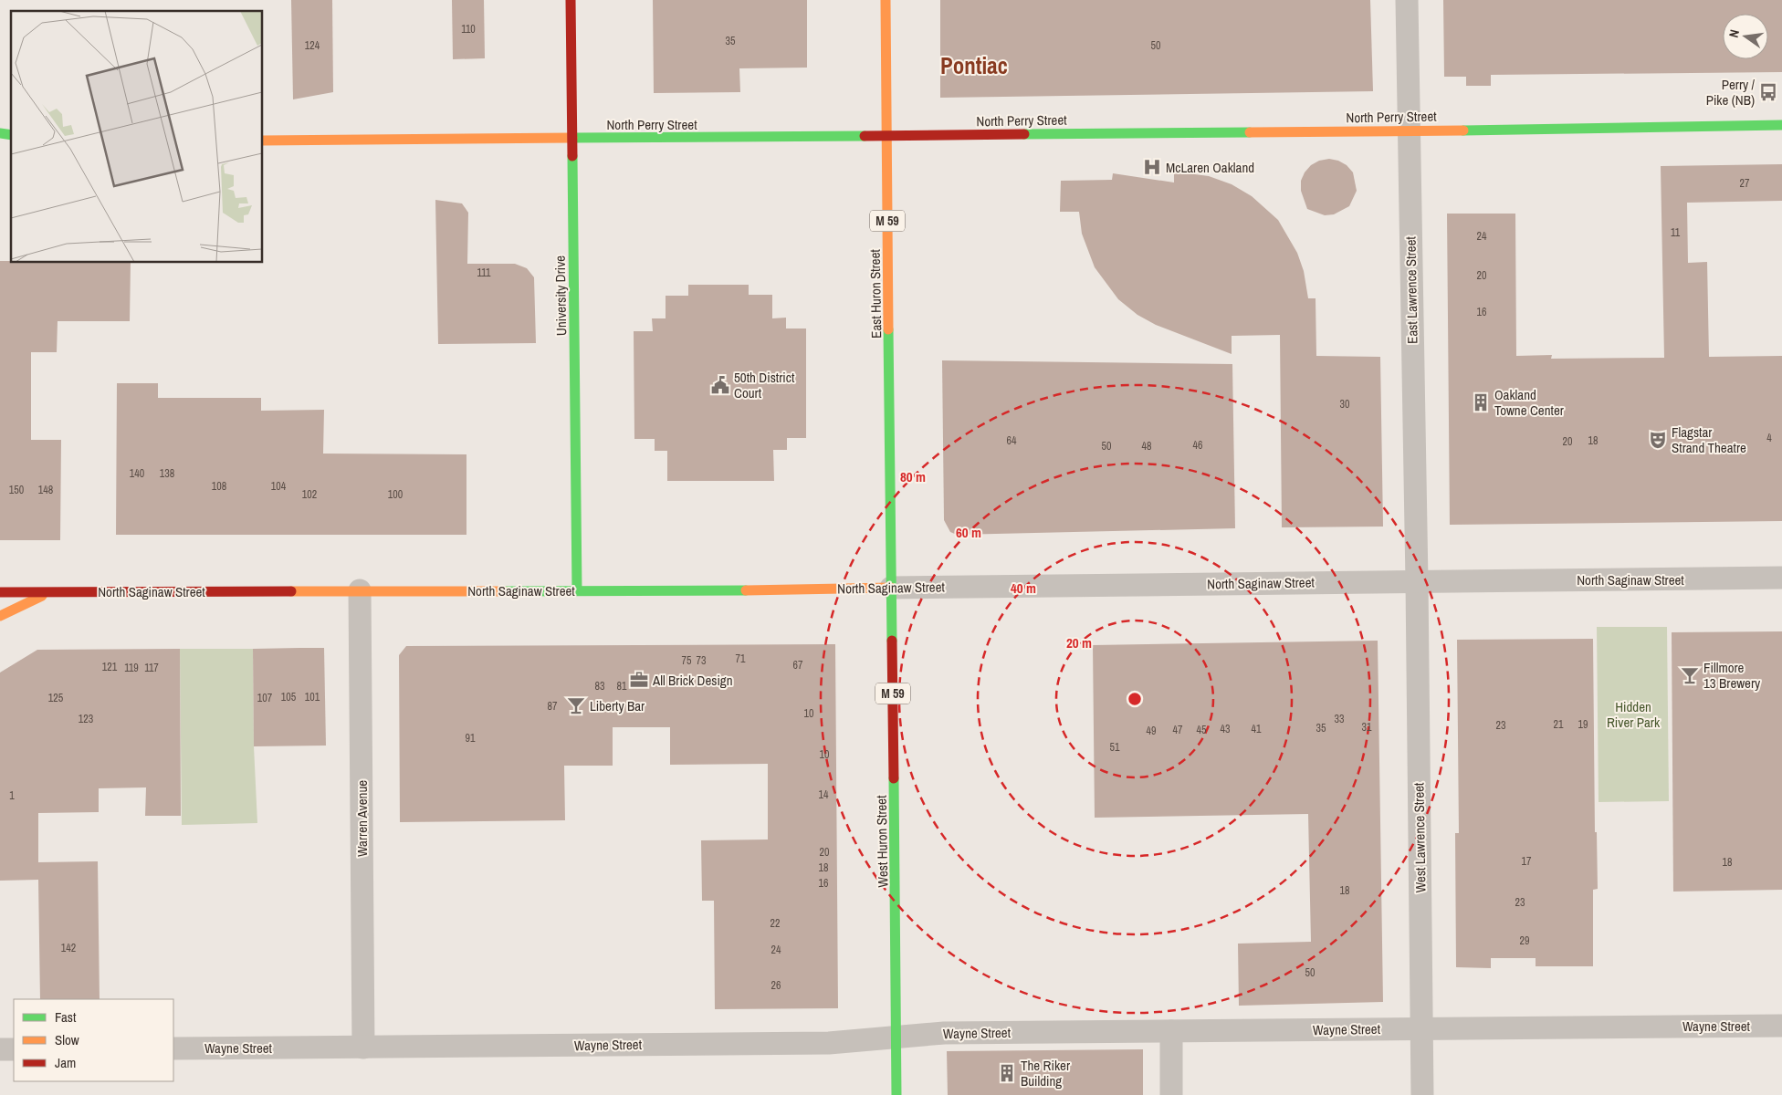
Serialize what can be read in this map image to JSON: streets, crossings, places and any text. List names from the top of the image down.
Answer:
{
  "streets": {
    "main road": [
      "North Perry Street",
      "M 59",
      "East Huron Street",
      "University Drive",
      "North Saginaw Street",
      "West Huron Street"
    ],
    "street": [
      "East Lawrence Street",
      "Warren Avenue",
      "West Lawrence Street",
      "Wayne Street"
    ]
  },
  "crossings": [
    ["North Perry Street", "East Lawrence Street"],
    ["North Perry Street", "East Huron Street"],
    ["North Perry Street", "University Drive"],
    ["East Lawrence Street", "North Saginaw Street"],
    ["East Lawrence Street", "West Lawrence Street"],
    ["East Huron Street", "North Saginaw Street"],
    ["East Huron Street", "West Huron Street"],
    ["University Drive", "North Saginaw Street"],
    ["North Saginaw Street", "Warren Avenue"],
    ["North Saginaw Street", "West Lawrence Street"],
    ["North Saginaw Street", "West Huron Street"],
    ["Warren Avenue", "Wayne Street"],
    ["West Lawrence Street", "Wayne Street"],
    ["West Huron Street", "Wayne Street"]
  ],
  "districts": ["Pontiac"],
  "parks": ["Hidden River Park"],
  "places": {
    "bus stop": ["Perry / Pike (NB)"],
    "hospital": ["McLaren Oakland"],
    "public building": ["50th District Court"],
    "building": ["Oakland Towne Center", "The Riker Building"],
    "theatre": ["Flagstar Strand Theatre"],
    "bar": ["Fillmore 13 Brewery", "Liberty Bar"],
    "office": ["All Brick Design"]
  },
  "house_numbers": [
    "110",
    "35",
    "124",
    "50",
    "27",
    "11",
    "24",
    "111",
    "20",
    "16",
    "30",
    "4",
    "64",
    "18",
    "20",
    "46",
    "50",
    "48",
    "140",
    "138",
    "108",
    "104",
    "150",
    "148",
    "102",
    "100",
    "71",
    "75",
    "73",
    "67",
    "121",
    "119",
    "117",
    "83",
    "81",
    "105",
    "101",
    "125",
    "107",
    "87",
    "10",
    "123",
    "33",
    "21",
    "19",
    "23",
    "31",
    "35",
    "43",
    "41",
    "47",
    "45",
    "49",
    "91",
    "51",
    "10",
    "14",
    "1",
    "20",
    "17",
    "18",
    "18",
    "16",
    "18",
    "23",
    "22",
    "29",
    "142",
    "24",
    "50",
    "26"
  ],
  "legend": ["Fast", "Slow", "Jam"],
  "north": "left",
  "rings": [
    "80 m",
    "60 m",
    "40 m",
    "20 m"
  ]
}
